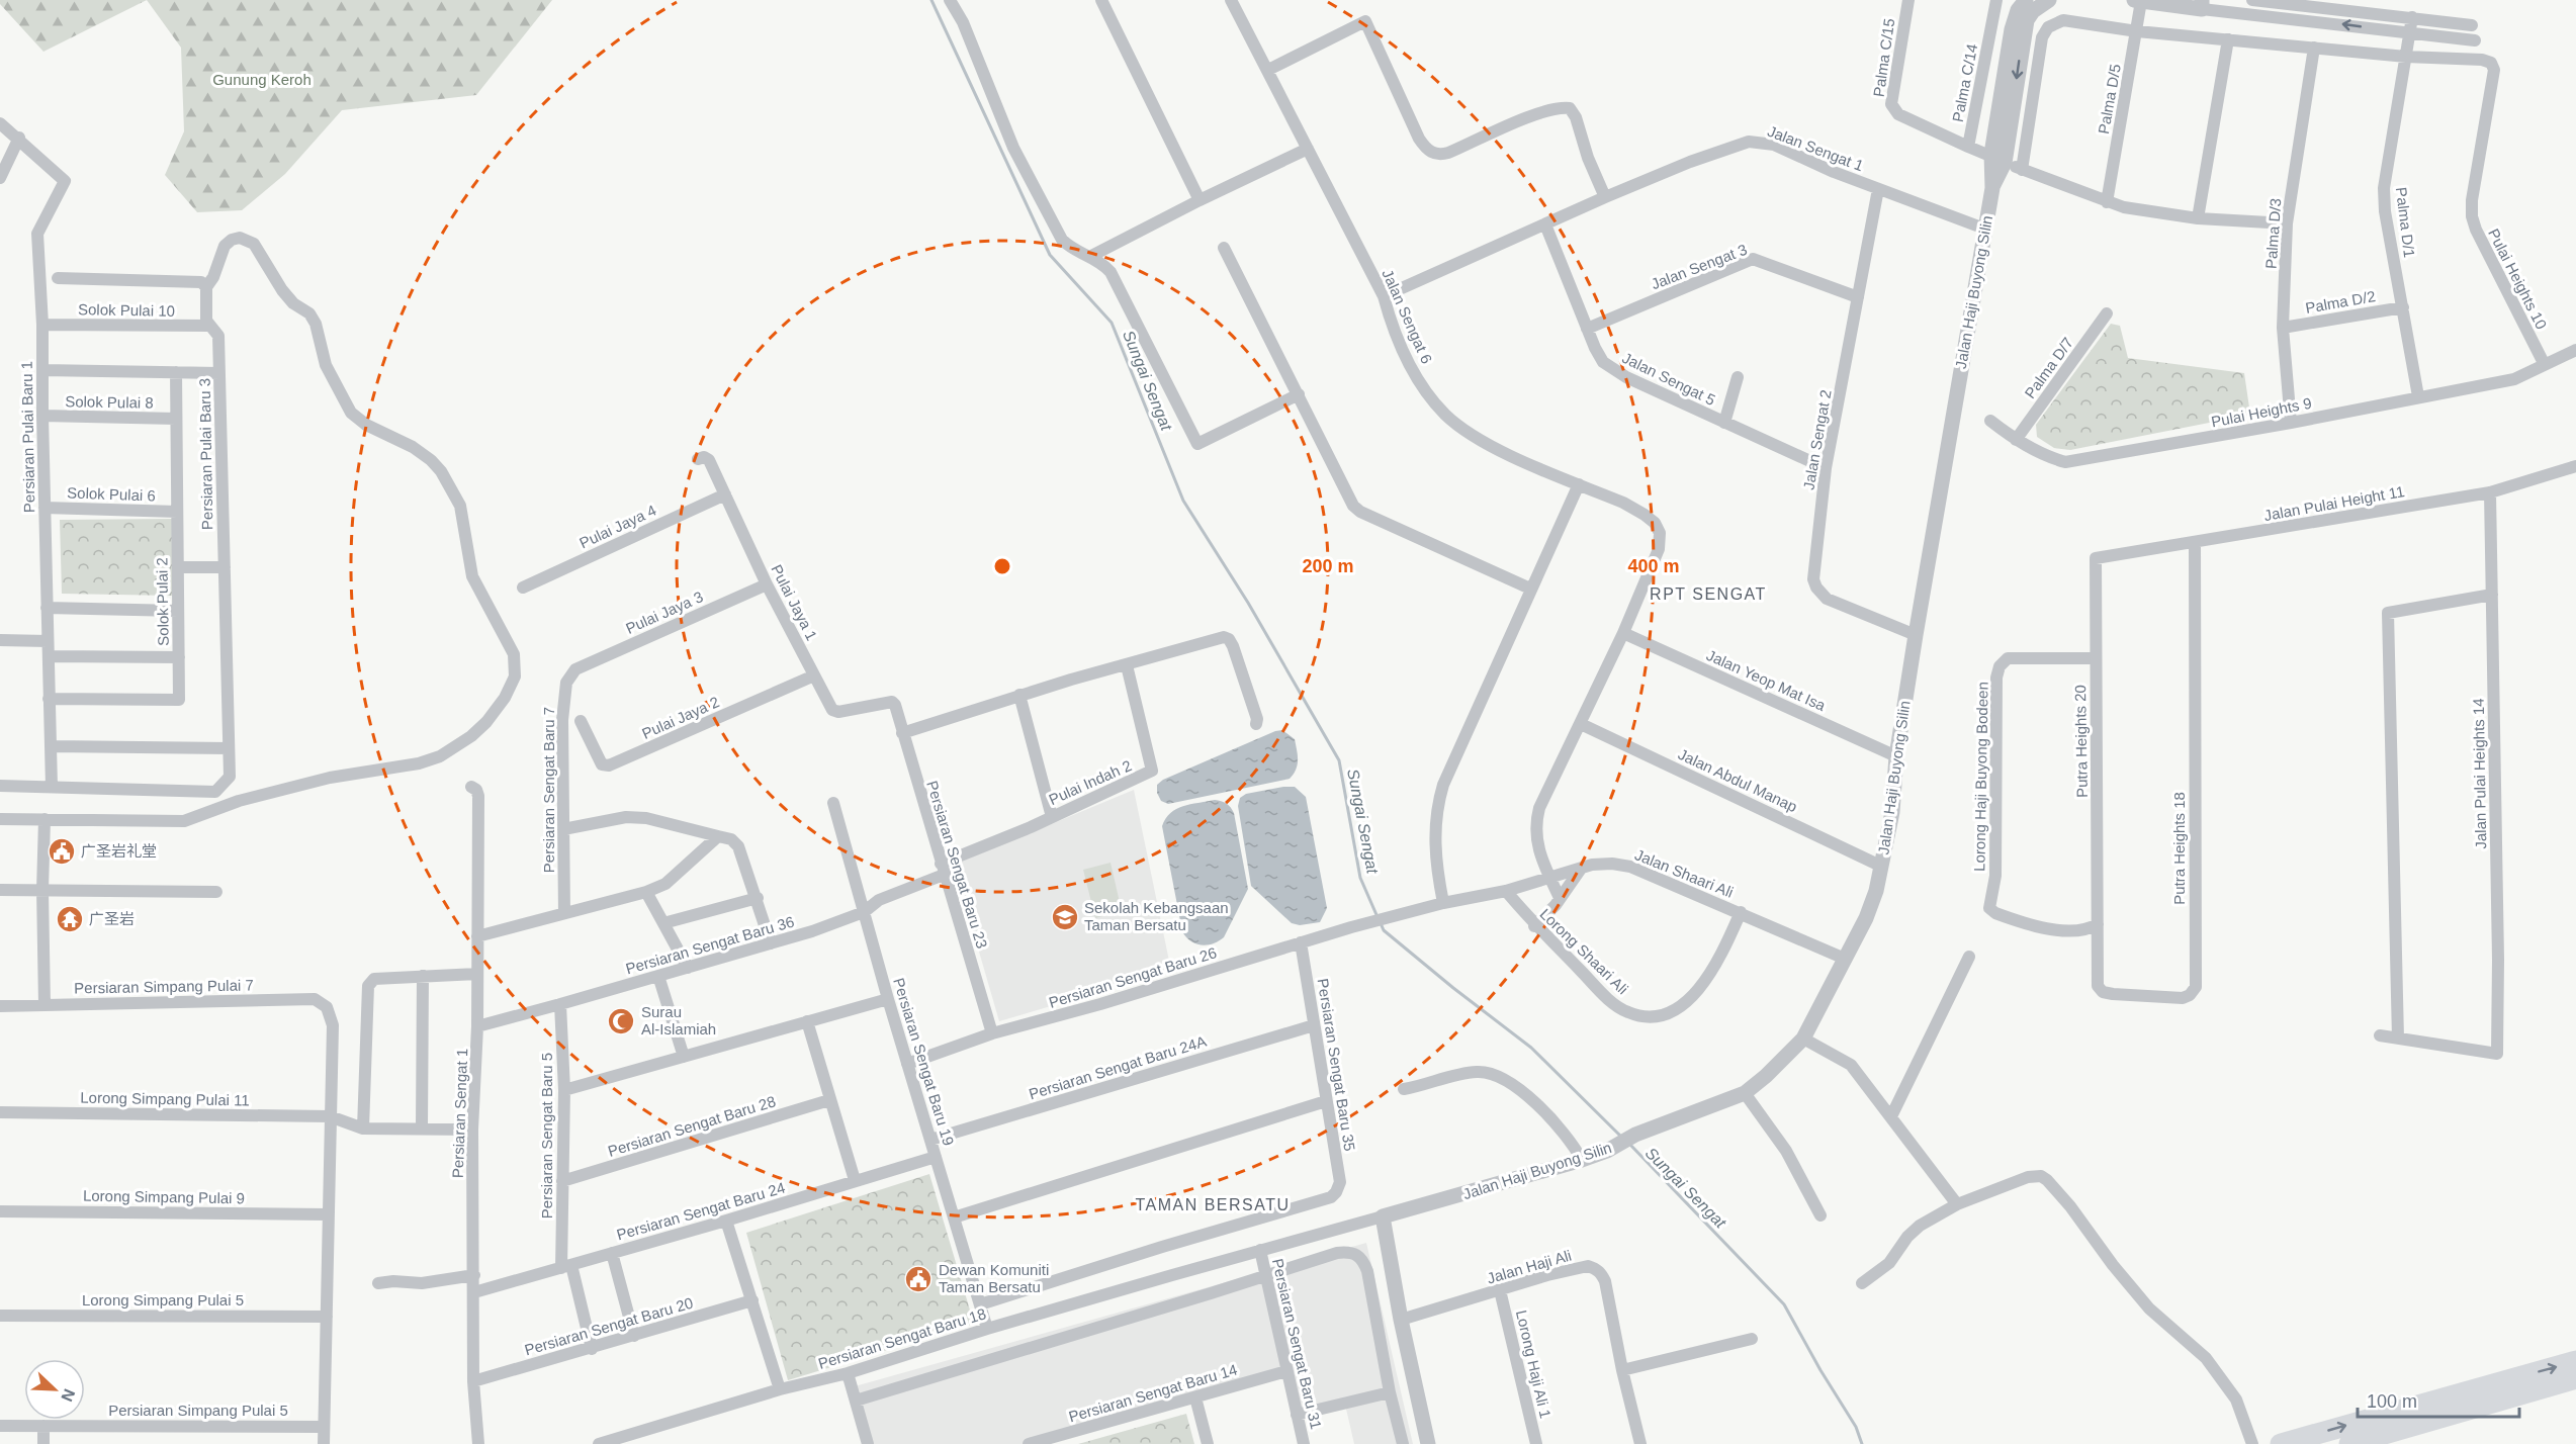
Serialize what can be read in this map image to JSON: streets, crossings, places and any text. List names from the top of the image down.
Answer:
{
  "streets": {
    "street": [
      "Palma C/15",
      "Palma C/14",
      "Palma D/5",
      "Jalan Sengat 1",
      "Palma D/1",
      "Palma D/3",
      "Jalan Sengat 3",
      "Pulai Heights 10",
      "Jalan Haji Buyong Silin",
      "Palma D/2",
      "Solok Pulai 10",
      "Jalan Sengat 6",
      "Palma D/7",
      "Jalan Sengat 5",
      "Solok Pulai 8",
      "Pulai Heights 9",
      "Persiaran Pulai Baru 1",
      "Jalan Sengat 2",
      "Persiaran Pulai Baru 3",
      "Solok Pulai 6",
      "Jalan Pulai Height 11",
      "Pulai Jaya 4",
      "Solok Pulai 2",
      "Pulai Jaya 1",
      "Pulai Jaya 3",
      "Jalan Yeop Mat Isa",
      "Pulai Jaya 2",
      "Putra Heights 20",
      "Jalan Pulai Heights 14",
      "Lorong Haji Buyong Bodeen",
      "Jalan Abdul Manap",
      "Pulai Indah 2",
      "Persiaran Sengat Baru 7",
      "Putra Heights 18",
      "Persiaran Sengat Baru 23",
      "Jalan Shaari Ali",
      "Persiaran Sengat Baru 36",
      "Lorong Shaari Ali",
      "Persiaran Sengat Baru 26",
      "Persiaran Simpang Pulai 7",
      "Persiaran Sengat Baru 19",
      "Persiaran Sengat Baru 35",
      "Persiaran Sengat Baru 24A",
      "Lorong Simpang Pulai 11",
      "Persiaran Sengat 1",
      "Persiaran Sengat Baru 28",
      "Persiaran Sengat Baru 5",
      "Lorong Simpang Pulai 9",
      "Persiaran Sengat Baru 24",
      "Jalan Haji Ali",
      "Lorong Simpang Pulai 5",
      "Persiaran Sengat Baru 20",
      "Persiaran Sengat Baru 18",
      "Persiaran Sengat Baru 31",
      "Lorong Haji Ali 1",
      "Persiaran Sengat Baru 14",
      "Persiaran Simpang Pulai 5"
    ]
  },
  "crossings": [
    ["Palma C/15", "Palma C/14"],
    ["Jalan Sengat 1", "Jalan Haji Buyong Silin"],
    ["Jalan Sengat 1", "Jalan Sengat 6"],
    ["Jalan Sengat 1", "Jalan Sengat 5"],
    ["Jalan Sengat 1", "Jalan Sengat 2"],
    ["Palma D/1", "Pulai Heights 10"],
    ["Palma D/1", "Palma D/2"],
    ["Palma D/1", "Pulai Heights 9"],
    ["Palma D/3", "Palma D/2"],
    ["Palma D/3", "Pulai Heights 9"],
    ["Jalan Sengat 3", "Jalan Sengat 5"],
    ["Jalan Sengat 3", "Jalan Sengat 2"],
    ["Pulai Heights 10", "Pulai Heights 9"],
    ["Jalan Haji Buyong Silin", "Jalan Sengat 2"],
    ["Jalan Haji Buyong Silin", "Jalan Yeop Mat Isa"],
    ["Jalan Haji Buyong Silin", "Jalan Abdul Manap"],
    ["Jalan Haji Buyong Silin", "Jalan Shaari Ali"],
    ["Jalan Haji Buyong Silin", "Persiaran Sengat Baru 18"],
    ["Solok Pulai 10", "Persiaran Pulai Baru 1"],
    ["Solok Pulai 10", "Persiaran Pulai Baru 3"],
    ["Jalan Sengat 6", "Jalan Yeop Mat Isa"],
    ["Palma D/7", "Pulai Heights 9"],
    ["Jalan Sengat 5", "Jalan Sengat 2"],
    ["Solok Pulai 8", "Persiaran Pulai Baru 1"],
    ["Solok Pulai 8", "Solok Pulai 2"],
    ["Persiaran Pulai Baru 1", "Persiaran Pulai Baru 3"],
    ["Persiaran Pulai Baru 1", "Solok Pulai 6"],
    ["Persiaran Pulai Baru 1", "Solok Pulai 2"],
    ["Solok Pulai 6", "Solok Pulai 2"],
    ["Jalan Pulai Height 11", "Putra Heights 20"],
    ["Jalan Pulai Height 11", "Jalan Pulai Heights 14"],
    ["Jalan Pulai Height 11", "Putra Heights 18"],
    ["Pulai Jaya 4", "Pulai Jaya 1"],
    ["Pulai Jaya 1", "Pulai Jaya 3"],
    ["Pulai Jaya 1", "Pulai Jaya 2"],
    ["Pulai Jaya 1", "Persiaran Sengat Baru 23"],
    ["Pulai Jaya 3", "Persiaran Sengat Baru 7"],
    ["Putra Heights 20", "Lorong Haji Buyong Bodeen"],
    ["Putra Heights 20", "Putra Heights 18"],
    ["Lorong Haji Buyong Bodeen", "Putra Heights 18"],
    ["Pulai Indah 2", "Persiaran Sengat Baru 23"],
    ["Pulai Indah 2", "Persiaran Sengat Baru 36"],
    ["Persiaran Sengat Baru 23", "Persiaran Sengat Baru 36"],
    ["Persiaran Sengat Baru 23", "Persiaran Sengat Baru 26"],
    ["Jalan Shaari Ali", "Lorong Shaari Ali"],
    ["Jalan Shaari Ali", "Persiaran Sengat Baru 26"],
    ["Persiaran Sengat Baru 36", "Persiaran Sengat Baru 19"],
    ["Persiaran Sengat Baru 36", "Persiaran Sengat 1"],
    ["Persiaran Sengat Baru 36", "Persiaran Sengat Baru 5"],
    ["Persiaran Sengat Baru 26", "Persiaran Sengat Baru 19"],
    ["Persiaran Sengat Baru 26", "Persiaran Sengat Baru 35"],
    ["Persiaran Simpang Pulai 7", "Lorong Simpang Pulai 11"],
    ["Persiaran Sengat Baru 19", "Persiaran Sengat Baru 35"],
    ["Persiaran Sengat Baru 19", "Persiaran Sengat Baru 24A"],
    ["Persiaran Sengat Baru 19", "Persiaran Sengat Baru 24"],
    ["Persiaran Sengat Baru 19", "Persiaran Sengat Baru 18"],
    ["Persiaran Sengat Baru 35", "Persiaran Sengat Baru 24A"],
    ["Lorong Simpang Pulai 11", "Persiaran Sengat 1"],
    ["Persiaran Sengat 1", "Persiaran Sengat Baru 24"],
    ["Persiaran Sengat 1", "Persiaran Sengat Baru 20"],
    ["Persiaran Sengat Baru 28", "Persiaran Sengat Baru 5"],
    ["Persiaran Sengat Baru 5", "Persiaran Sengat Baru 24"],
    ["Persiaran Sengat Baru 5", "Persiaran Sengat Baru 20"],
    ["Jalan Haji Ali", "Lorong Haji Ali 1"],
    ["Persiaran Sengat Baru 18", "Persiaran Sengat Baru 31"],
    ["Persiaran Sengat Baru 31", "Persiaran Sengat Baru 14"]
  ],
  "districts": ["RPT SENGAT", "TAMAN BERSATU"],
  "water": ["Sungai Sengat"],
  "parks": ["Gunung Keroh"],
  "places": {
    "public building": ["广圣岩礼堂", "Dewan Komuniti Taman Bersatu"],
    "school or university": ["Sekolah Kebangsaan Taman Bersatu"],
    "temple": ["广圣岩"],
    "mosque": ["Surau Al-Islamiah"]
  },
  "scale_bar": "100 m",
  "north": "bottom right",
  "rings": ["200 m", "400 m"]
}
